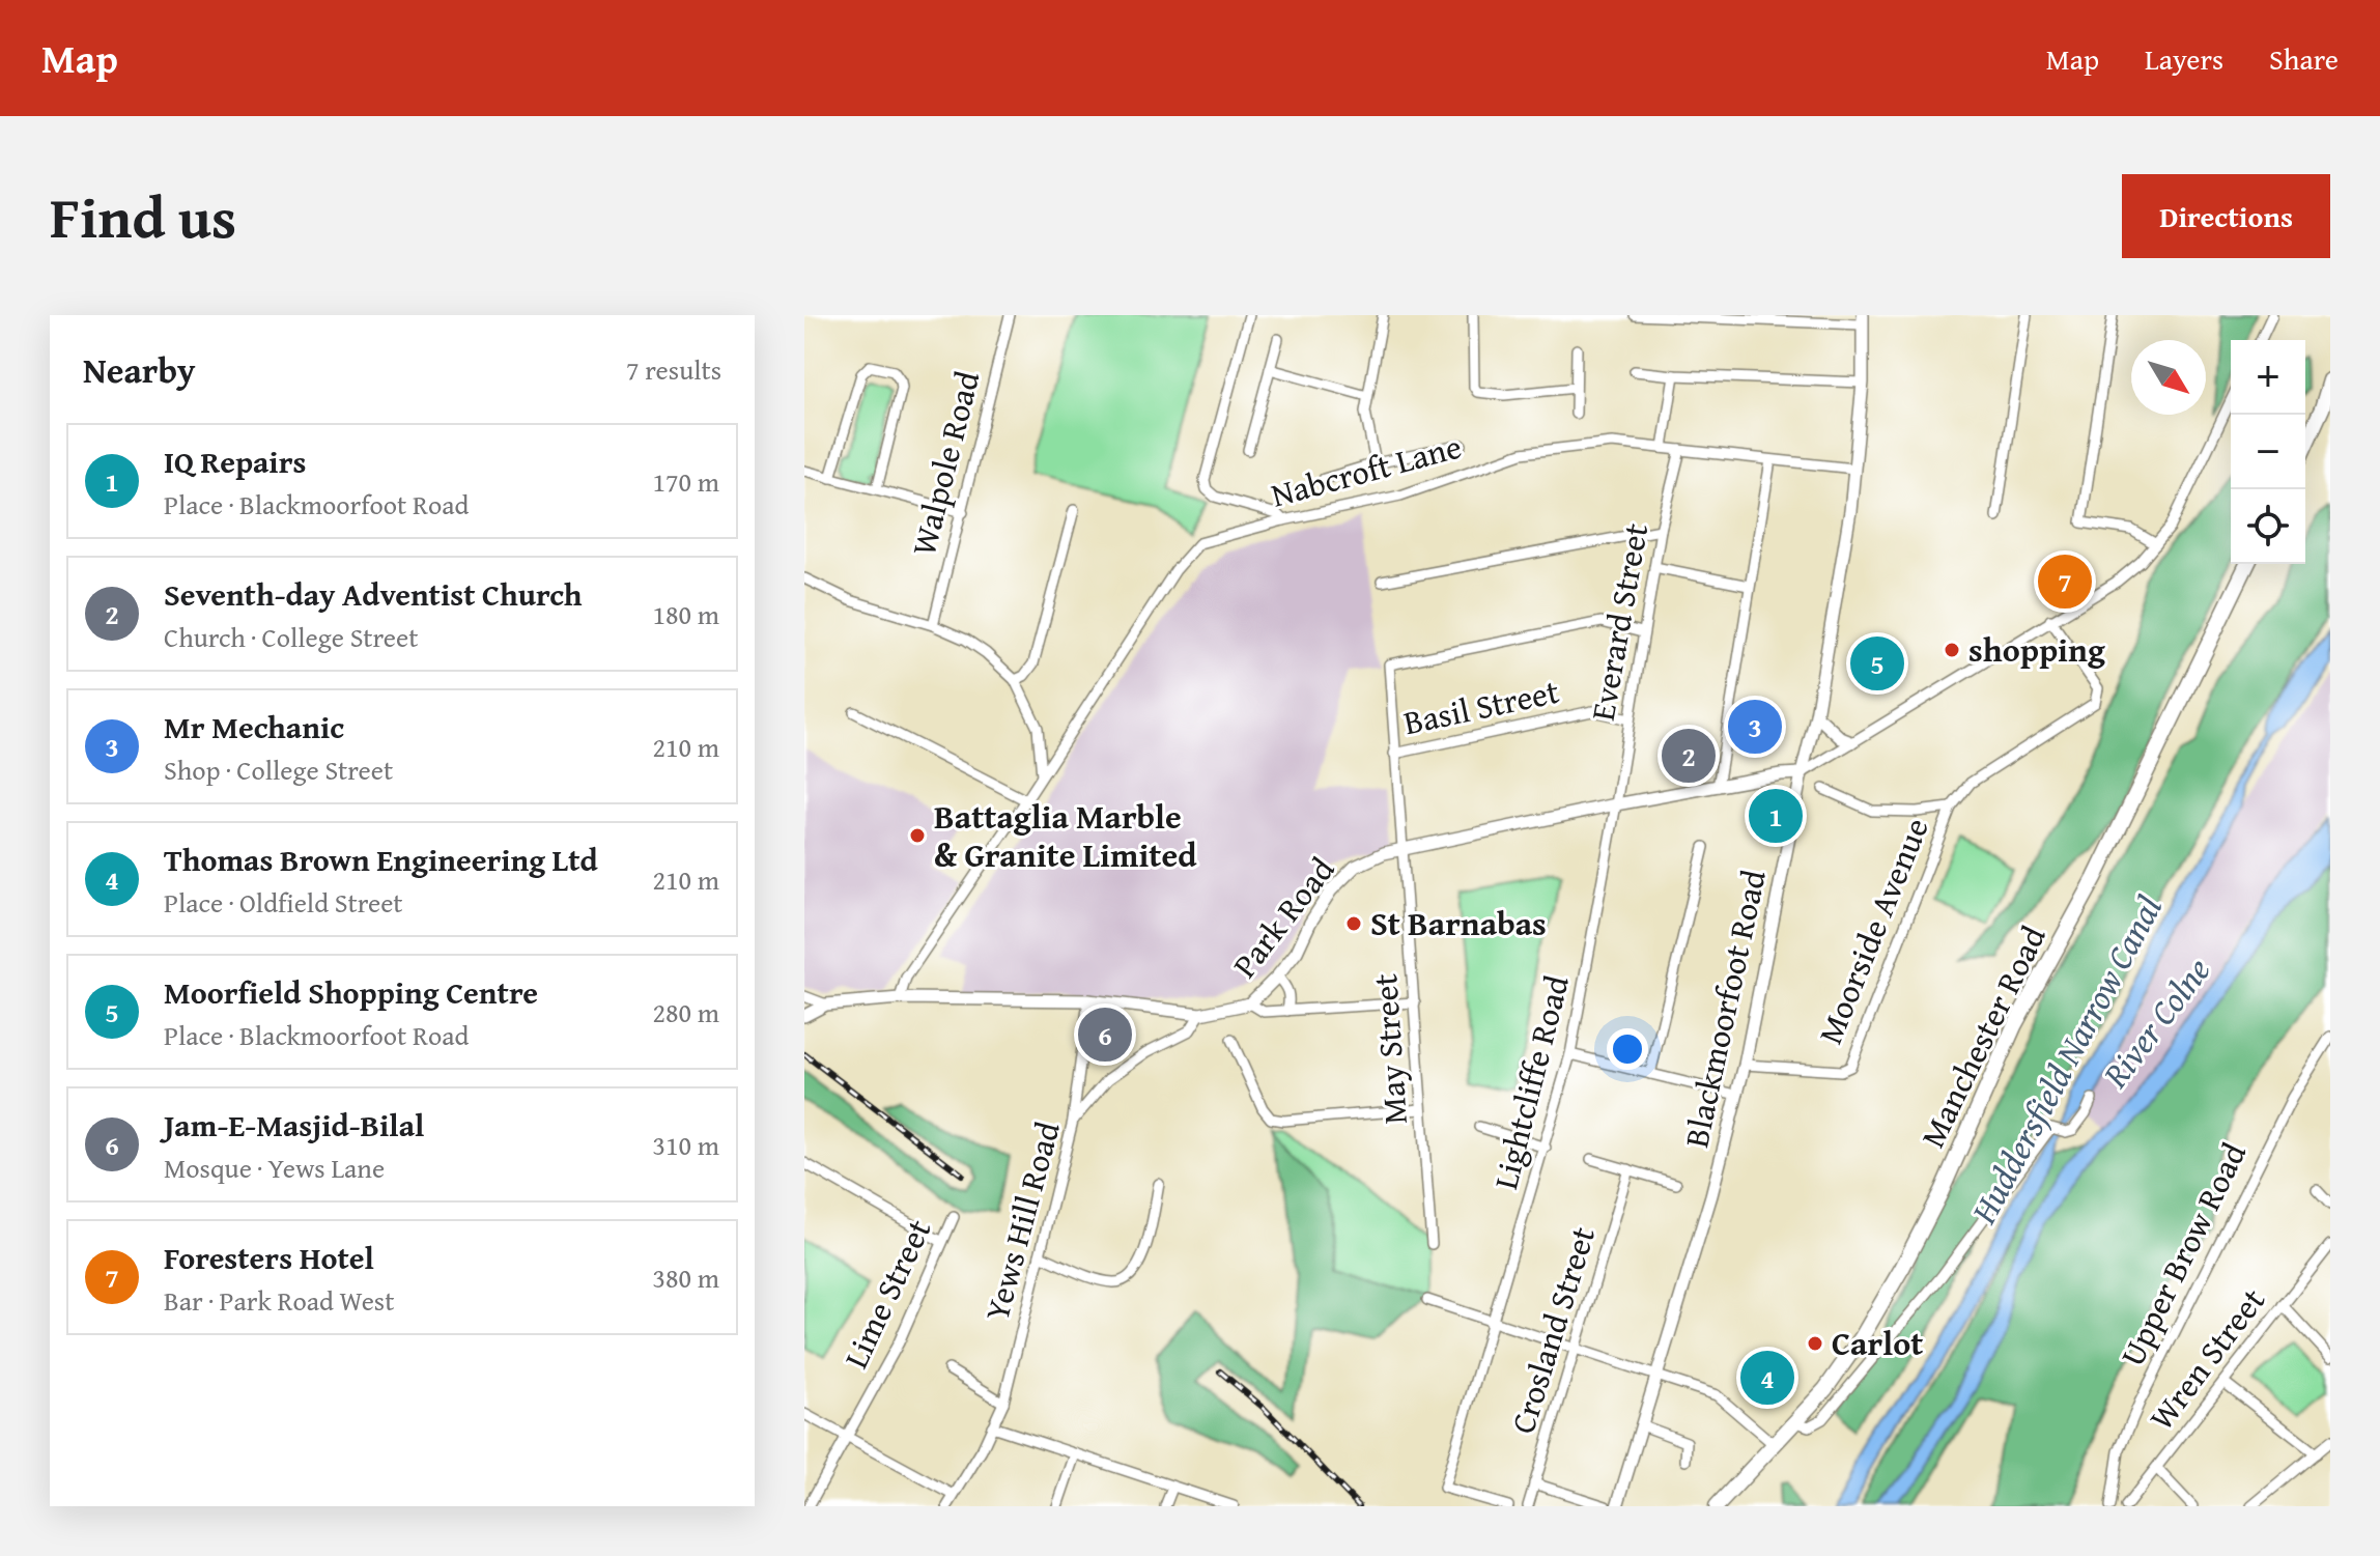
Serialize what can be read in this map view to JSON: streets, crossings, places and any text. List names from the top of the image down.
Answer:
{
  "streets": {
    "main road": ["Manchester Road"],
    "street": [
      "Walpole Road",
      "Nabcroft Lane",
      "Everard Street",
      "Basil Street",
      "Park Road",
      "Moorside Avenue",
      "Blackmoorfoot Road",
      "May Street",
      "Lightcliffe Road",
      "Yews Hill Road",
      "Upper Brow Road",
      "Lime Street",
      "Crosland Street",
      "Wren Street"
    ]
  },
  "crossings": [
    ["Nabcroft Lane", "Everard Street"],
    ["Nabcroft Lane", "Park Road"],
    ["Nabcroft Lane", "Blackmoorfoot Road"],
    ["Everard Street", "Basil Street"],
    ["Everard Street", "Park Road"],
    ["Everard Street", "May Street"],
    ["Everard Street", "Lightcliffe Road"],
    ["Basil Street", "May Street"],
    ["Park Road", "Blackmoorfoot Road"],
    ["Park Road", "May Street"],
    ["Park Road", "Lightcliffe Road"],
    ["Park Road", "Yews Hill Road"],
    ["Moorside Avenue", "Blackmoorfoot Road"]
  ],
  "water": ["River Colne", "Huddersfield Narrow Canal"],
  "places": [
    "shopping",
    "Battaglia Marble & Granite Limited",
    "St Barnabas",
    "Carlot"
  ],
  "north": "bottom right",
  "page": {
    "header": "Map",
    "nav": ["Map", "Layers", "Share"],
    "title": "Find us",
    "buttons": "Directions",
    "heading": ["Nearby", "7 results"],
    "map_buttons": ["+", "−"],
    "list": [
      {
        "mark": "1",
        "name": "IQ Repairs",
        "note": "Place · Blackmoorfoot Road",
        "value": "170 m"
      },
      {
        "mark": "2",
        "name": "Seventh-day Adventist Church",
        "note": "Church · College Street",
        "value": "180 m"
      },
      {
        "mark": "3",
        "name": "Mr Mechanic",
        "note": "Shop · College Street",
        "value": "210 m"
      },
      {
        "mark": "4",
        "name": "Thomas Brown Engineering Ltd",
        "note": "Place · Oldfield Street",
        "value": "210 m"
      },
      {
        "mark": "5",
        "name": "Moorfield Shopping Centre",
        "note": "Place · Blackmoorfoot Road",
        "value": "280 m"
      },
      {
        "mark": "6",
        "name": "Jam-E-Masjid-Bilal",
        "note": "Mosque · Yews Lane",
        "value": "310 m"
      },
      {
        "mark": "7",
        "name": "Foresters Hotel",
        "note": "Bar · Park Road West",
        "value": "380 m"
      }
    ],
    "pins": [
      "7",
      "5",
      "3",
      "2",
      "1",
      "6",
      "4"
    ]
  }
}
